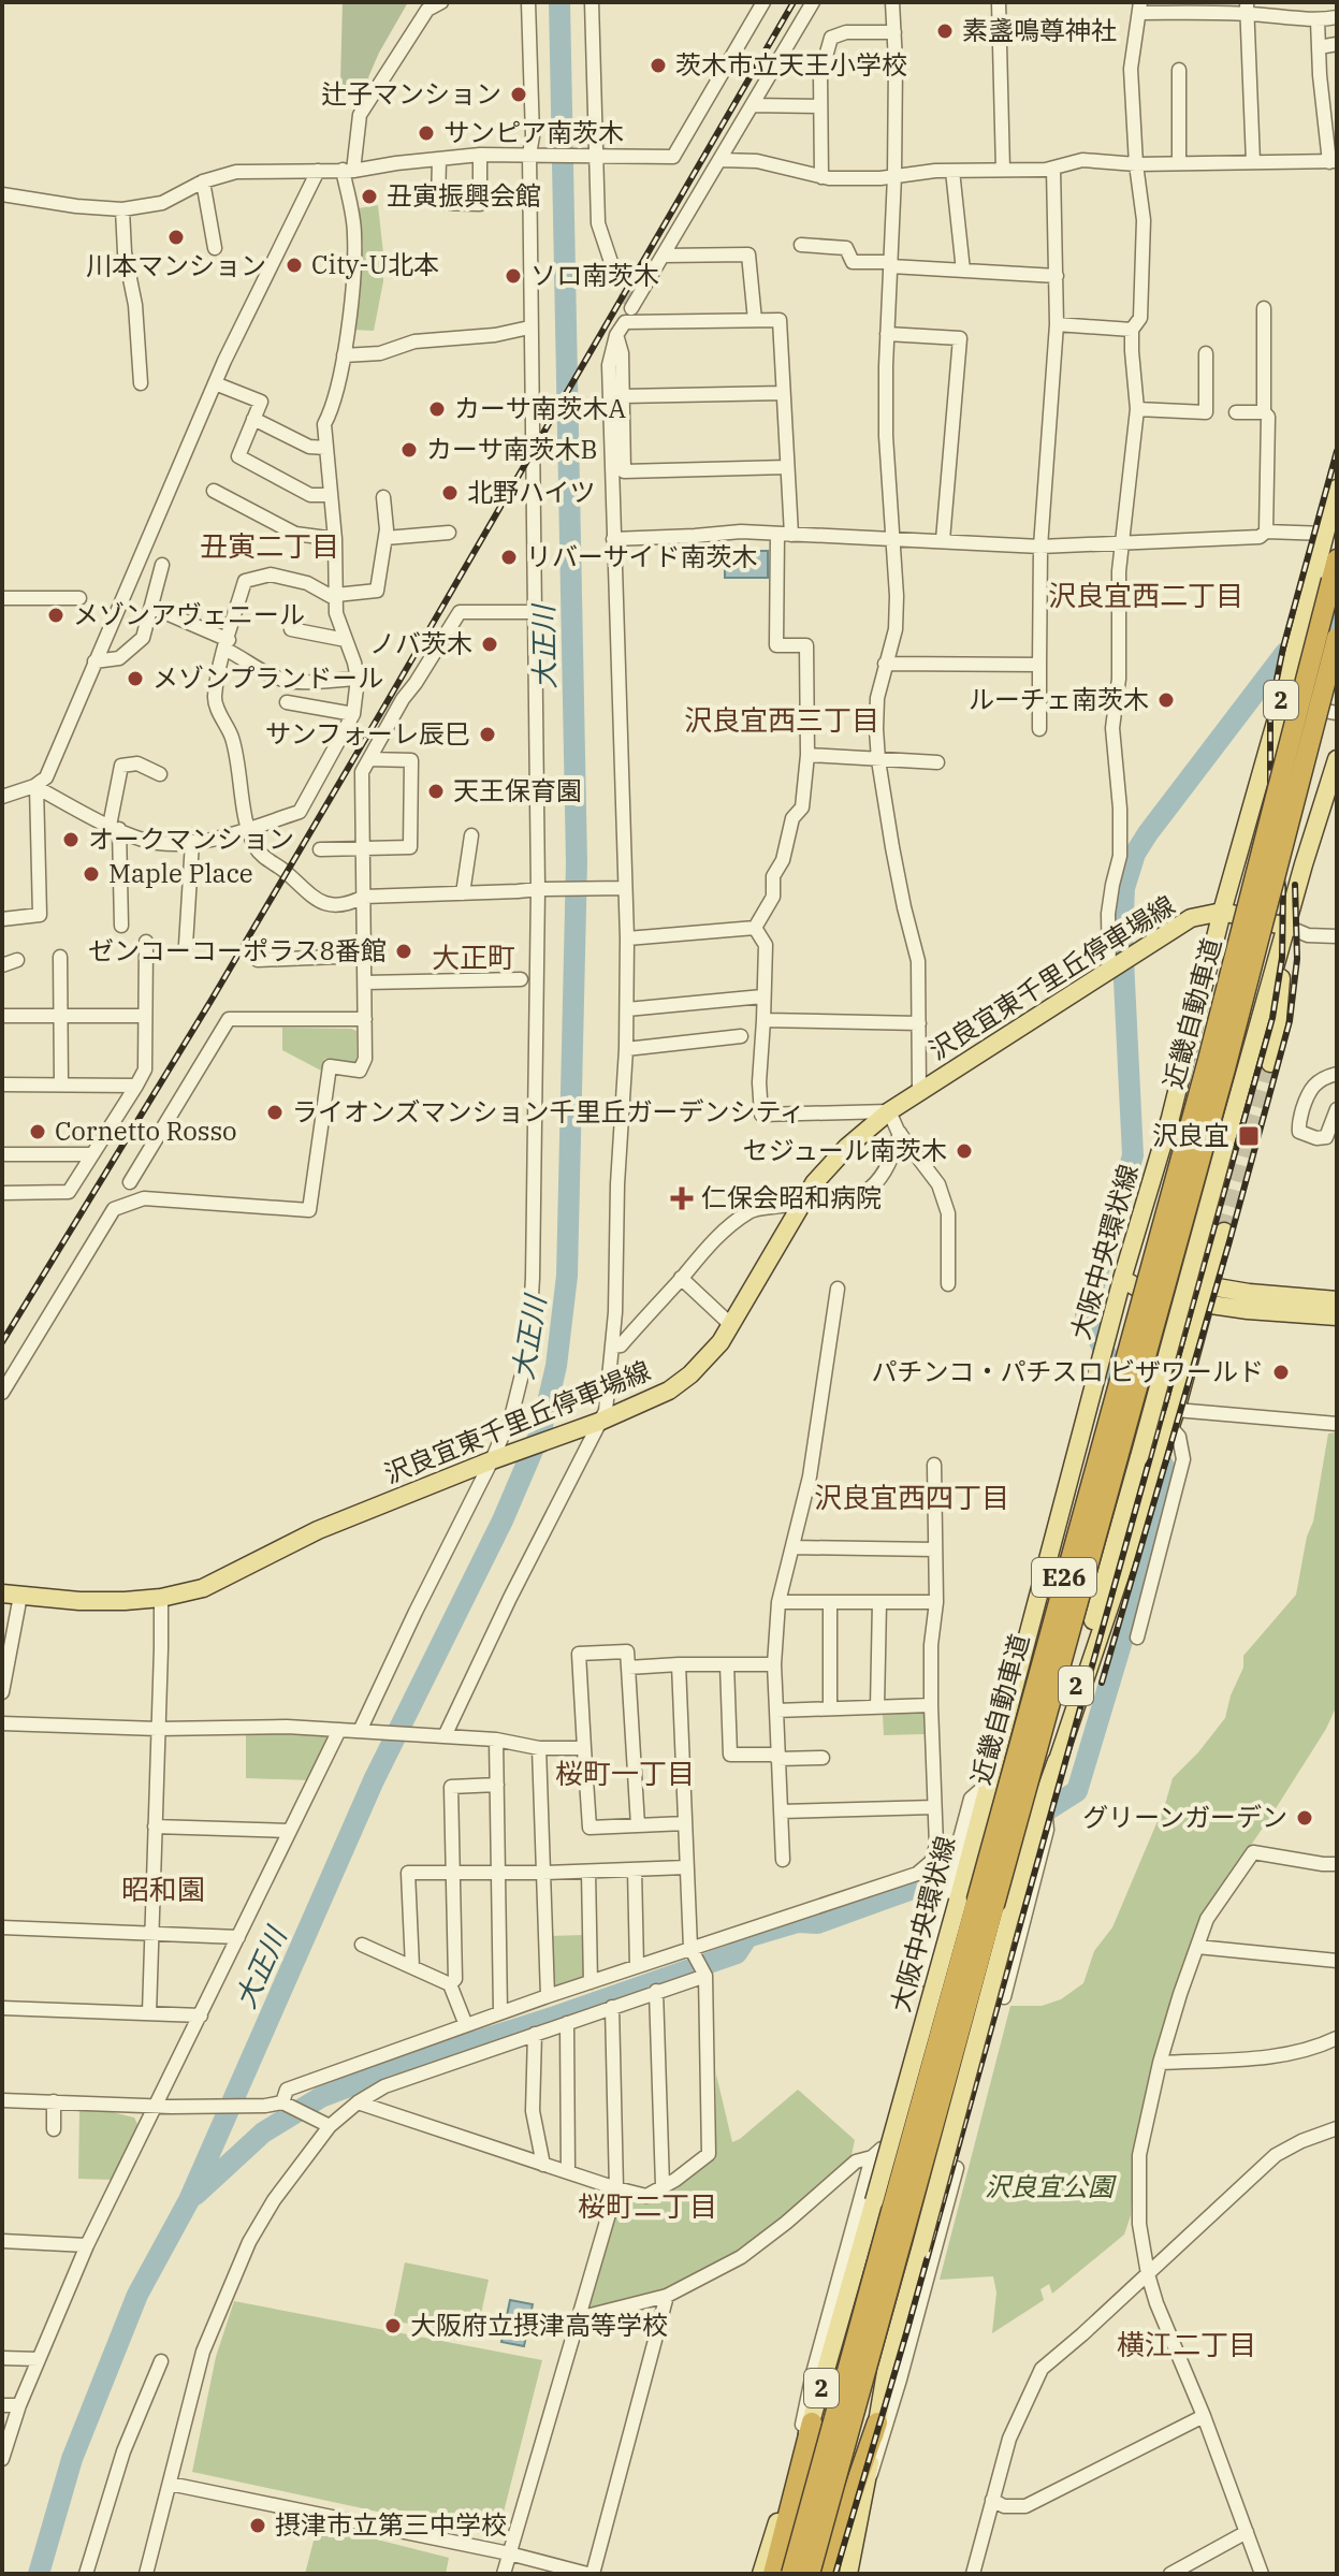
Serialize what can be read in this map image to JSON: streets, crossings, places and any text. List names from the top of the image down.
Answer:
{
  "streets": {
    "highway": ["近畿自動車道", "E26"],
    "main road": ["2", "沢良宜東千里丘停車場線", "大阪中央環状線"]
  },
  "crossings": [
    ["沢良宜東千里丘停車場線", "大阪中央環状線"]
  ],
  "districts": [
    "丑寅二丁目",
    "沢良宜西二丁目",
    "沢良宜西三丁目",
    "大正町",
    "沢良宜西四丁目",
    "桜町一丁目",
    "昭和園",
    "桜町二丁目",
    "横江二丁目"
  ],
  "water": ["大正川"],
  "parks": ["沢良宜公園"],
  "places": {
    "other": [
      "素盞鳴尊神社",
      "茨木市立天王小学校",
      "辻子マンション",
      "サンピア南茨木",
      "丑寅振興会館",
      "川本マンション",
      "City-U北本",
      "ソロ南茨木",
      "カーサ南茨木A",
      "カーサ南茨木B",
      "北野ハイツ",
      "リバーサイド南茨木",
      "メゾンアヴェニール",
      "ノバ茨木",
      "メゾンプランドール",
      "ルーチェ南茨木",
      "サンフォーレ辰巳",
      "天王保育園",
      "オークマンション",
      "Maple Place",
      "ゼンコーコーポラス8番館",
      "ライオンズマンション千里丘ガーデンシティ",
      "Cornetto Rosso",
      "セジュール南茨木",
      "パチンコ・パチスロ ビザワールド",
      "グリーンガーデン",
      "大阪府立摂津高等学校",
      "摂津市立第三中学校"
    ],
    "transit": ["沢良宜"],
    "health": ["仁保会昭和病院"]
  }
}
